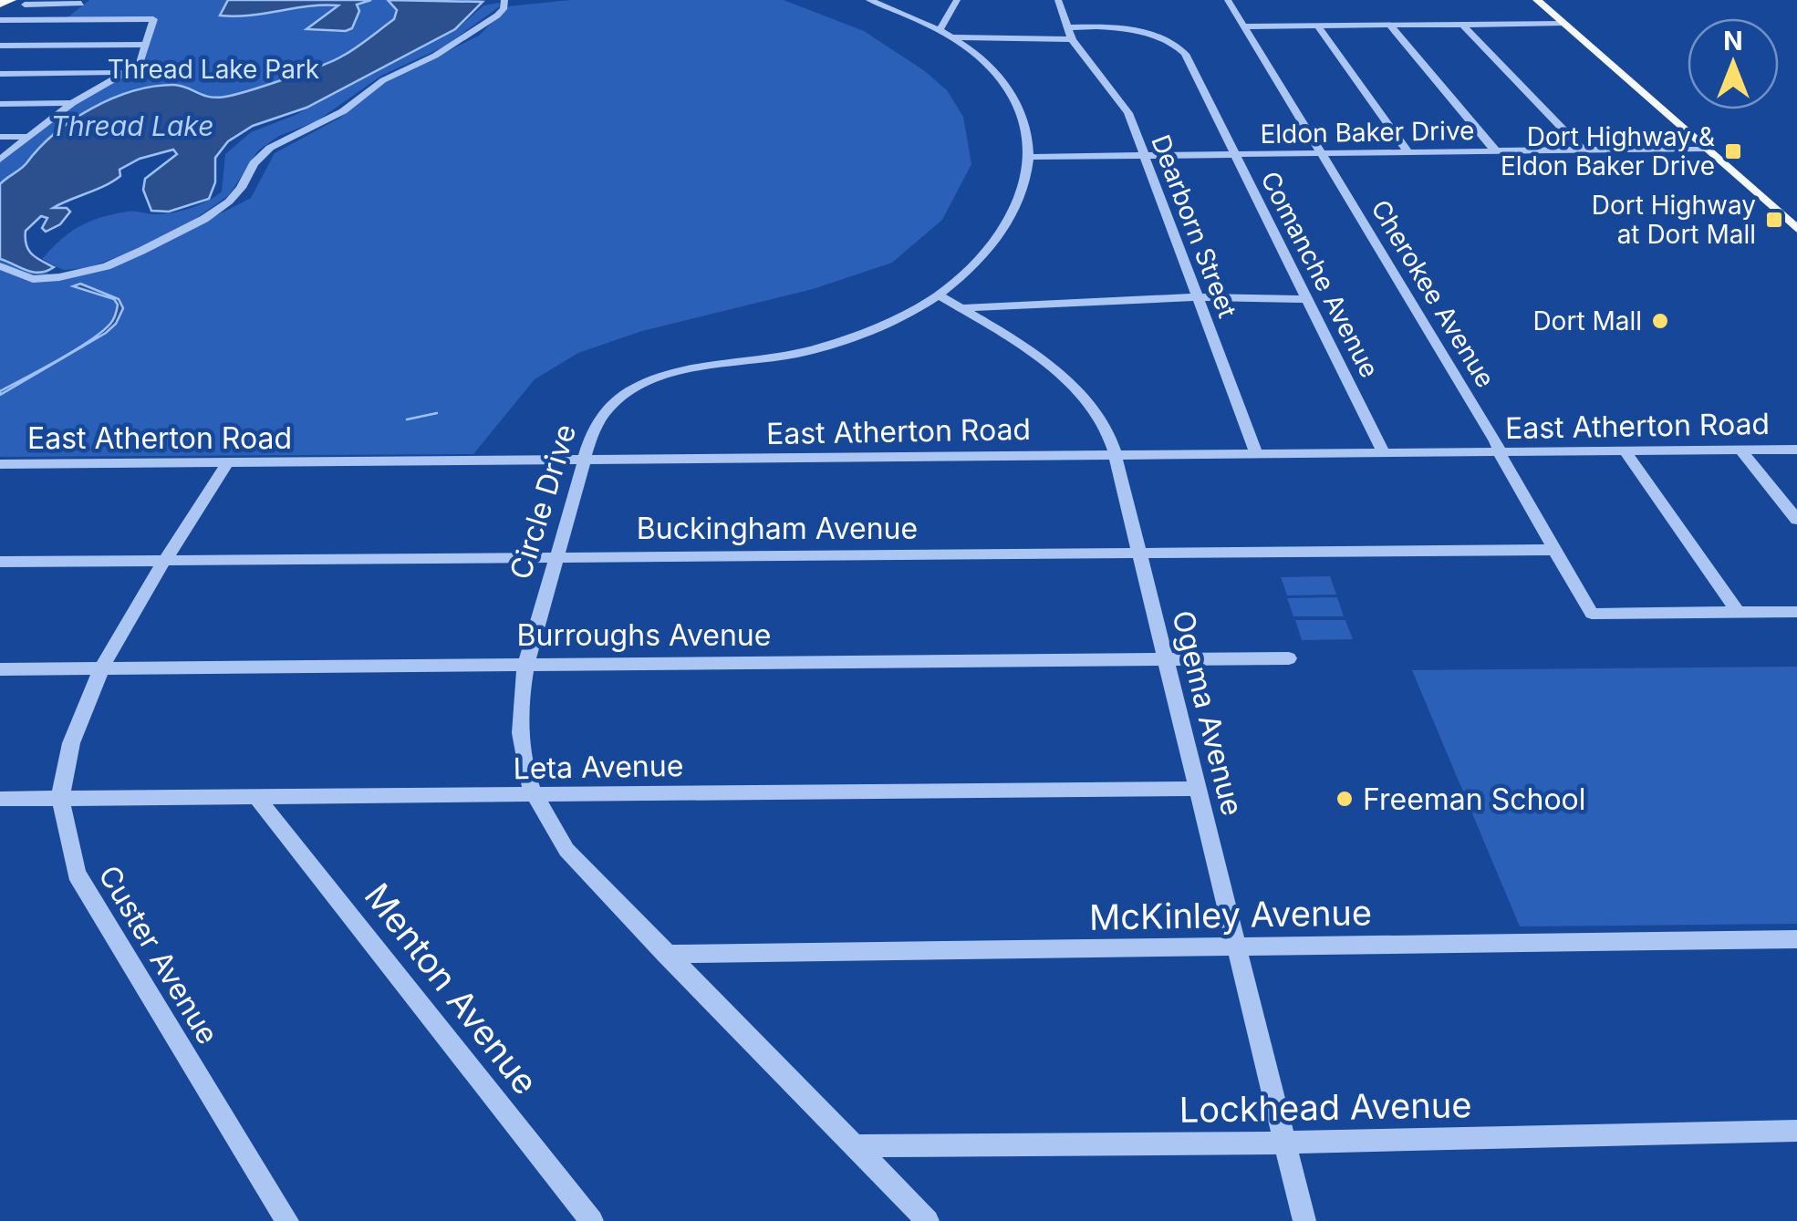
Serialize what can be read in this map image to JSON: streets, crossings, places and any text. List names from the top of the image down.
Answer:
{
  "streets": {
    "street": [
      "Eldon Baker Drive",
      "Dearborn Street",
      "Comanche Avenue",
      "Cherokee Avenue",
      "East Atherton Road",
      "Circle Drive",
      "Buckingham Avenue",
      "Burroughs Avenue",
      "Ogema Avenue",
      "Leta Avenue",
      "McKinley Avenue",
      "Custer Avenue",
      "Menton Avenue",
      "Lockhead Avenue"
    ]
  },
  "crossings": [
    ["Eldon Baker Drive", "Dearborn Street"],
    ["Eldon Baker Drive", "Comanche Avenue"],
    ["Eldon Baker Drive", "Cherokee Avenue"],
    ["Eldon Baker Drive", "Circle Drive"],
    ["Dearborn Street", "Comanche Avenue"],
    ["Dearborn Street", "East Atherton Road"],
    ["Comanche Avenue", "East Atherton Road"],
    ["Comanche Avenue", "Circle Drive"],
    ["Cherokee Avenue", "East Atherton Road"],
    ["Cherokee Avenue", "Buckingham Avenue"],
    ["East Atherton Road", "Circle Drive"],
    ["East Atherton Road", "Ogema Avenue"],
    ["East Atherton Road", "Custer Avenue"],
    ["Circle Drive", "Buckingham Avenue"],
    ["Circle Drive", "Burroughs Avenue"],
    ["Circle Drive", "Ogema Avenue"],
    ["Circle Drive", "Leta Avenue"],
    ["Circle Drive", "McKinley Avenue"],
    ["Circle Drive", "Lockhead Avenue"],
    ["Buckingham Avenue", "Ogema Avenue"],
    ["Buckingham Avenue", "Custer Avenue"],
    ["Burroughs Avenue", "Ogema Avenue"],
    ["Burroughs Avenue", "Custer Avenue"],
    ["Ogema Avenue", "Leta Avenue"],
    ["Ogema Avenue", "McKinley Avenue"],
    ["Ogema Avenue", "Lockhead Avenue"],
    ["Leta Avenue", "Custer Avenue"],
    ["Leta Avenue", "Menton Avenue"]
  ],
  "water": ["Thread Lake"],
  "parks": ["Thread Lake Park"],
  "places": {
    "transit": ["Dort Highway & Eldon Baker Drive", "Dort Highway at Dort Mall"],
    "other": ["Dort Mall", "Freeman School"]
  },
  "north": "top"
}
